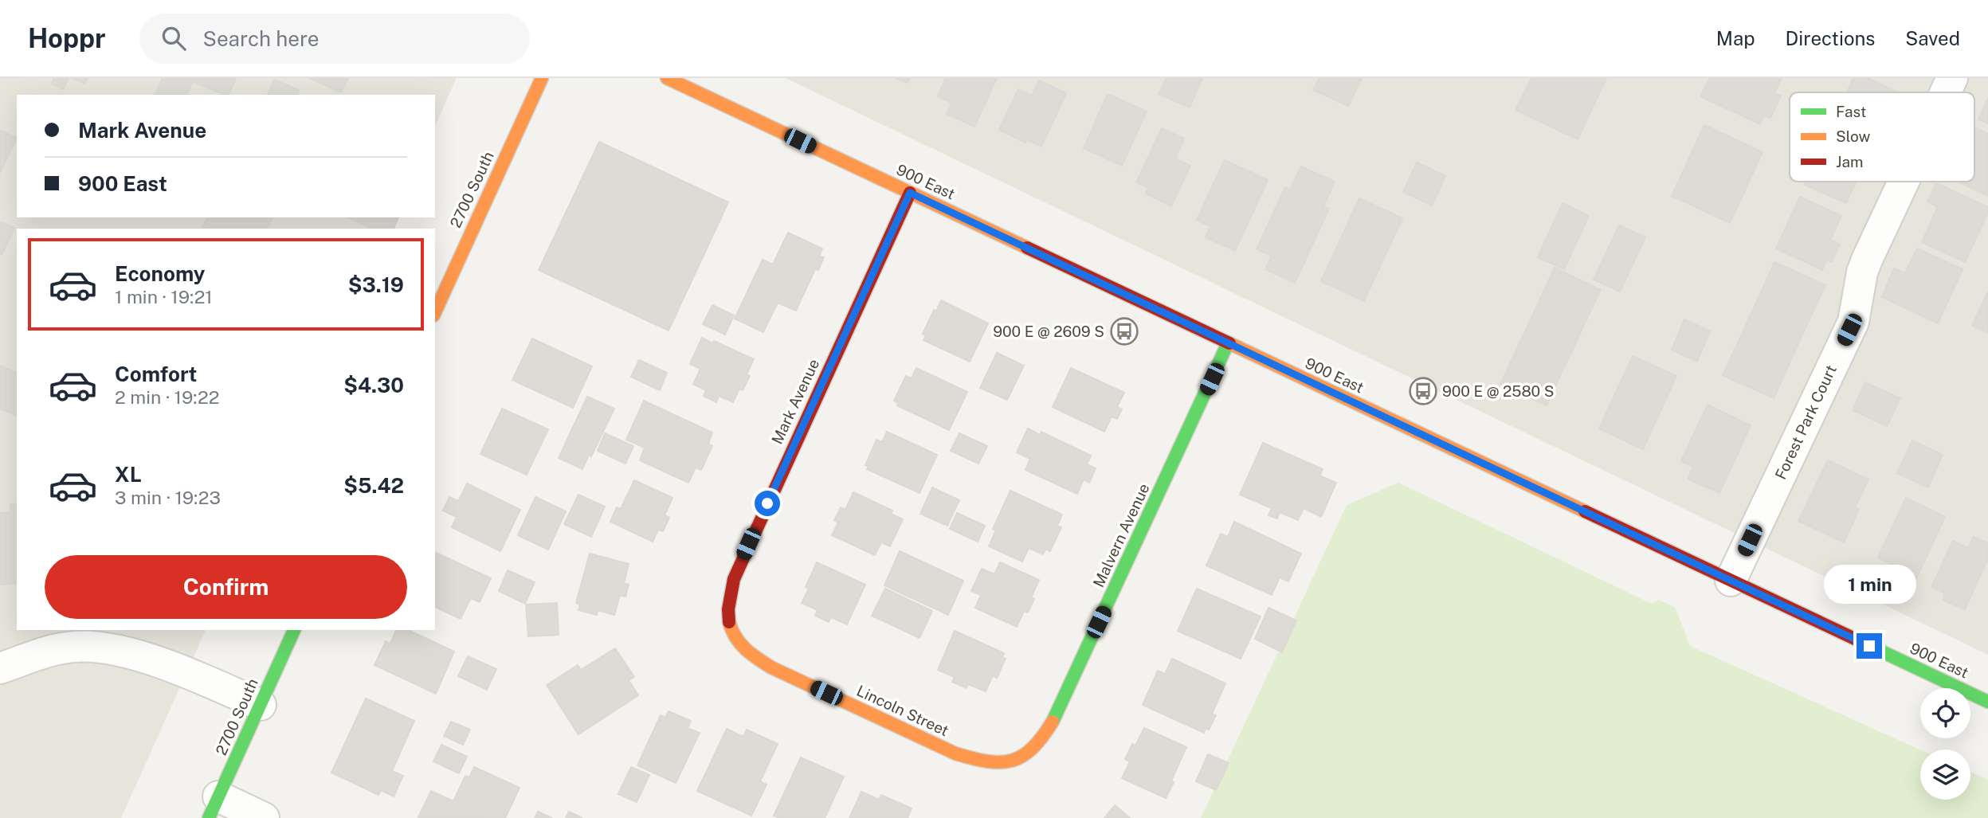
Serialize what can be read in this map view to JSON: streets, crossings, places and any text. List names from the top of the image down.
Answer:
{
  "streets": {
    "street": [
      "900 East",
      "2700 South",
      "Mark Avenue",
      "Forest Park Court",
      "Malvern Avenue",
      "Lincoln Street"
    ]
  },
  "crossings": [
    ["900 East", "Mark Avenue"],
    ["900 East", "Forest Park Court"],
    ["900 East", "Malvern Avenue"],
    ["Mark Avenue", "Lincoln Street"],
    ["Malvern Avenue", "Lincoln Street"]
  ],
  "places": {
    "bus stop": ["900 E @ 2609 S", "900 E @ 2580 S"]
  },
  "legend": ["Fast", "Slow", "Jam"],
  "page": {
    "header": "Hoppr",
    "search": "Search here",
    "nav": ["Map", "Directions", "Saved"],
    "banner": ["Mark Avenue", "900 East"],
    "list": [
      {
        "name": "Economy",
        "note": "1 min · 19:21",
        "value": "$3.19"
      },
      {
        "name": "Comfort",
        "note": "2 min · 19:22",
        "value": "$4.30"
      },
      {
        "name": "XL",
        "note": "3 min · 19:23",
        "value": "$5.42"
      }
    ],
    "buttons": "Confirm",
    "bubble": "1 min"
  }
}
